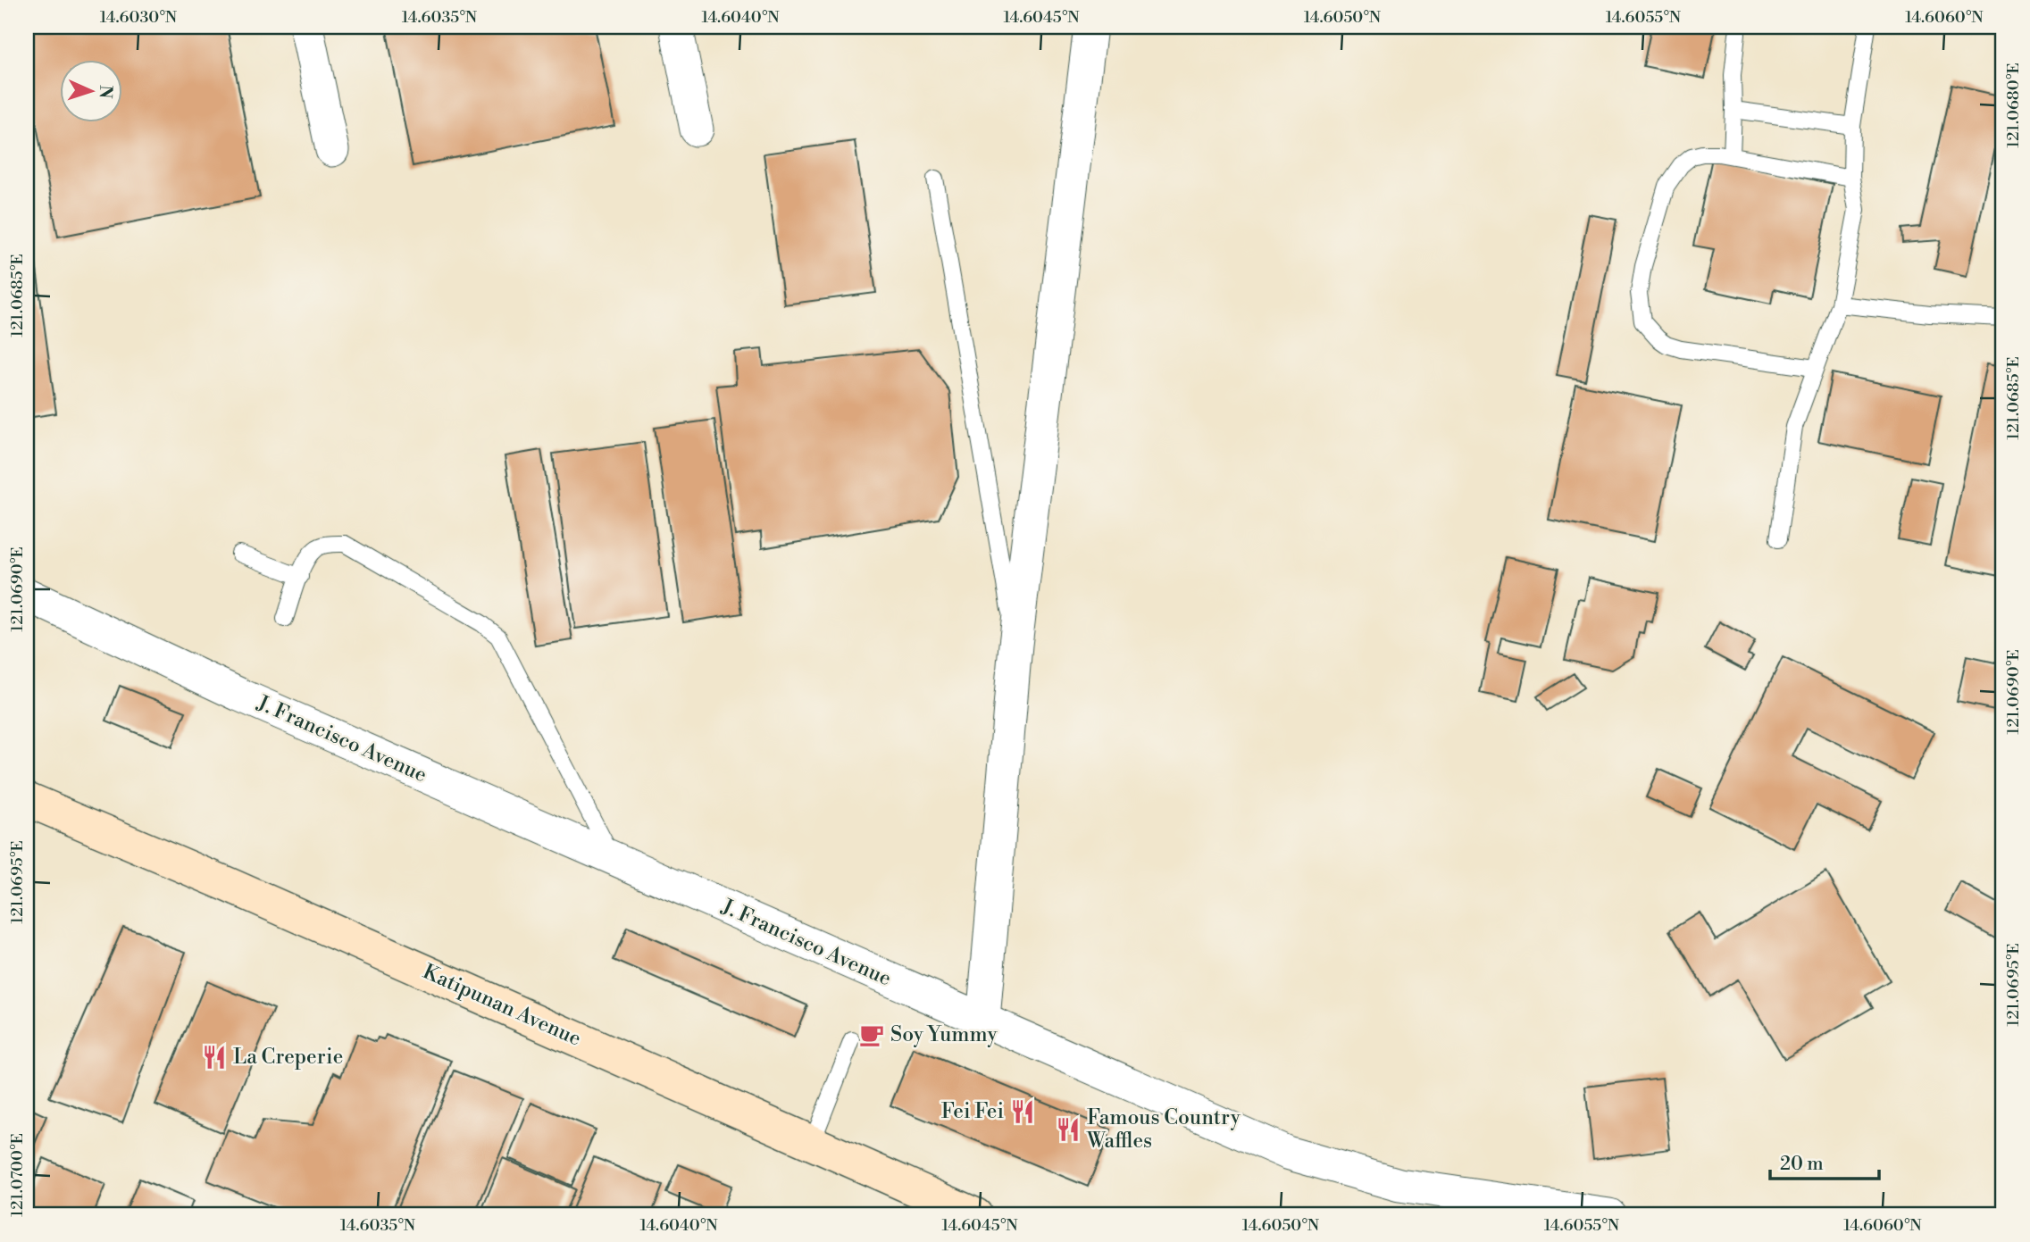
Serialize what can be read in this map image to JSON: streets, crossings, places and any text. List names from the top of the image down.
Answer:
{
  "streets": {
    "street": ["J. Francisco Avenue", "Katipunan Avenue"]
  },
  "places": {
    "cafe": ["Soy Yummy"],
    "restaurant": ["La Creperie", "Fei Fei", "Famous Country Waffles"]
  },
  "scale_bar": "20 m",
  "north": "right",
  "coordinates": [
    "14.6030°N",
    "14.6035°N",
    "14.6040°N",
    "14.6045°N",
    "14.6050°N",
    "14.6055°N",
    "14.6060°N",
    "121.0680°E",
    "121.0685°E",
    "121.0690°E",
    "121.0695°E",
    "121.0700°E"
  ]
}
